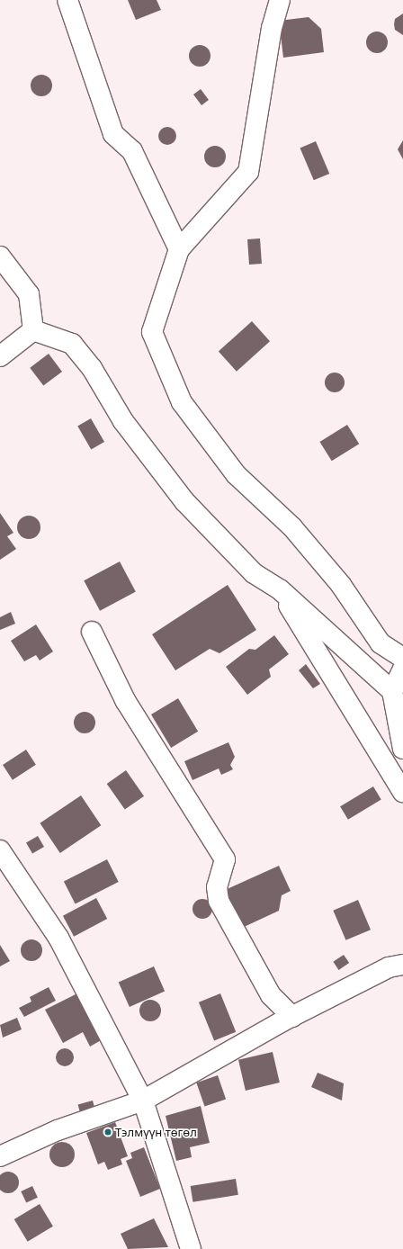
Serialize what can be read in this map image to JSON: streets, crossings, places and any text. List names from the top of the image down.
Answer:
{
  "places": ["Тэлмүүн төгөл"]
}
